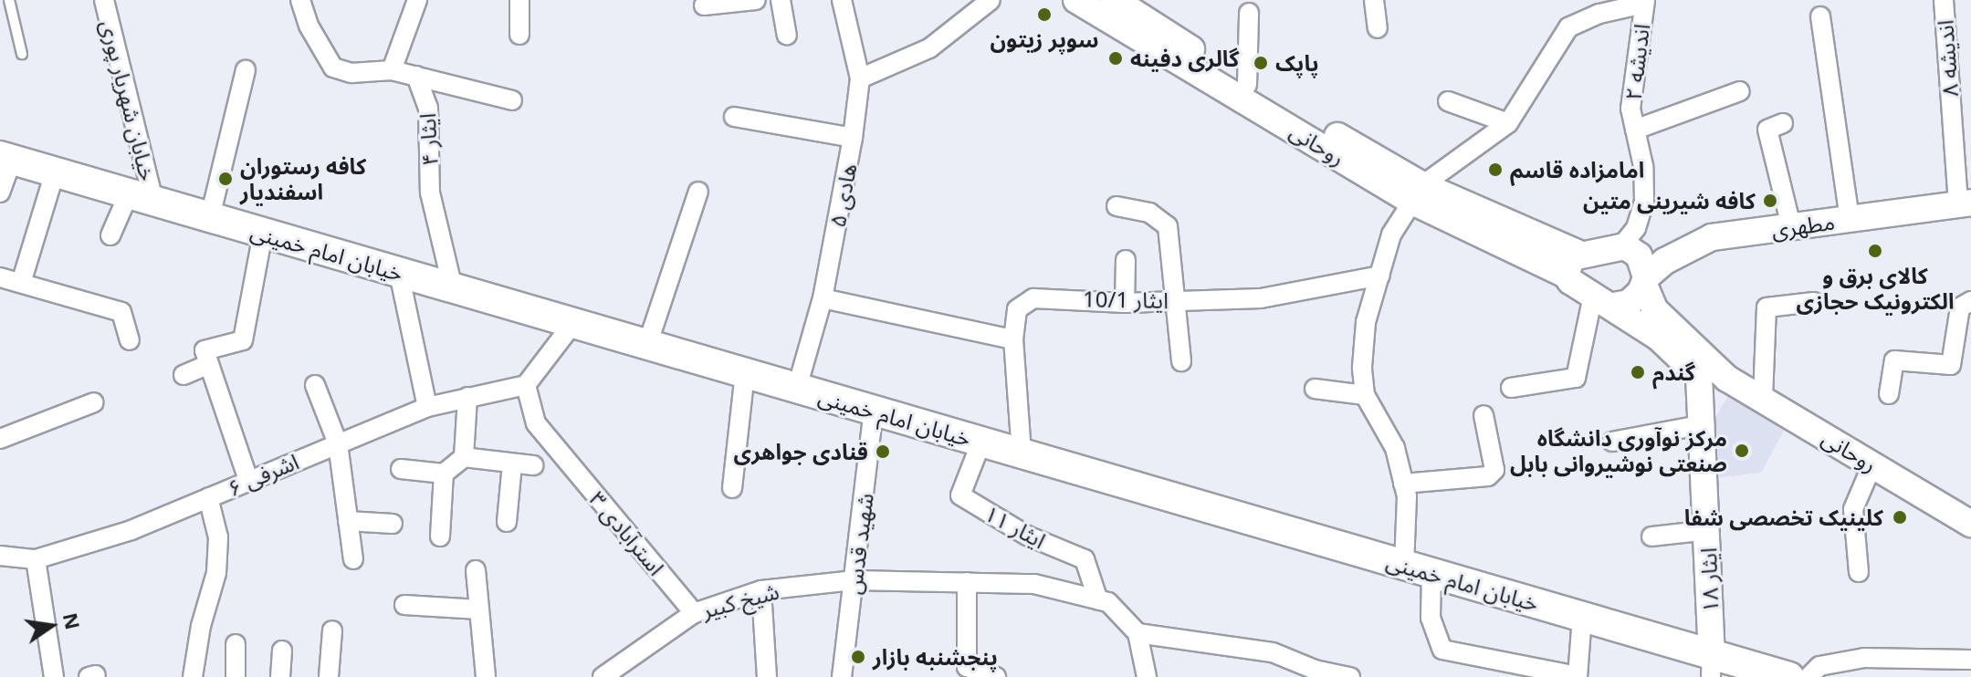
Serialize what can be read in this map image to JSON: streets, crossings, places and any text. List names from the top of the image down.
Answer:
{
  "streets": {
    "main road": [
      "روحانی",
      "مطهری",
      "خیابان امام خمینی",
      "ایثار ۱۸"
    ],
    "street": [
      "اندیشه ۸",
      "اندیشه ۲",
      "خیابان شهریار پوری",
      "ایثار ۴",
      "هادی ۵",
      "ایثار 10/1",
      "اشرفی ۶",
      "ایثار ۱۱",
      "استرآبادی ٣",
      "شهید قدس",
      "شیخ کبیر"
    ]
  },
  "crossings": [
    ["اندیشه ۸", "مطهری"],
    ["اندیشه ۲", "روحانی"],
    ["خیابان شهریار پوری", "خیابان امام خمینی"],
    ["ایثار ۴", "خیابان امام خمینی"],
    ["روحانی", "مطهری"],
    ["روحانی", "ایثار ۱۸"],
    ["هادی ۵", "خیابان امام خمینی"],
    ["خیابان امام خمینی", "ایثار 10/1"],
    ["خیابان امام خمینی", "ایثار ۱۱"],
    ["خیابان امام خمینی", "شهید قدس"],
    ["خیابان امام خمینی", "ایثار ۱۸"],
    ["اشرفی ۶", "استرآبادی ٣"],
    ["ایثار ۱۱", "شیخ کبیر"],
    ["استرآبادی ٣", "شیخ کبیر"],
    ["شهید قدس", "شیخ کبیر"]
  ],
  "places": [
    "سوپر زیتون",
    "گالری دفینه",
    "پاپک",
    "امامزاده قاسم",
    "کافه رستوران اسفندیار",
    "کافه شیرینی متین",
    "کالای برق و الکترونیک حجازی",
    "گندم",
    "مرکز نوآوری دانشگاه صنعتی نوشیروانی بابل",
    "قنادی جواهری",
    "کلینیک تخصصی شفا",
    "پنجشنبه بازار"
  ],
  "north": "right"
}
